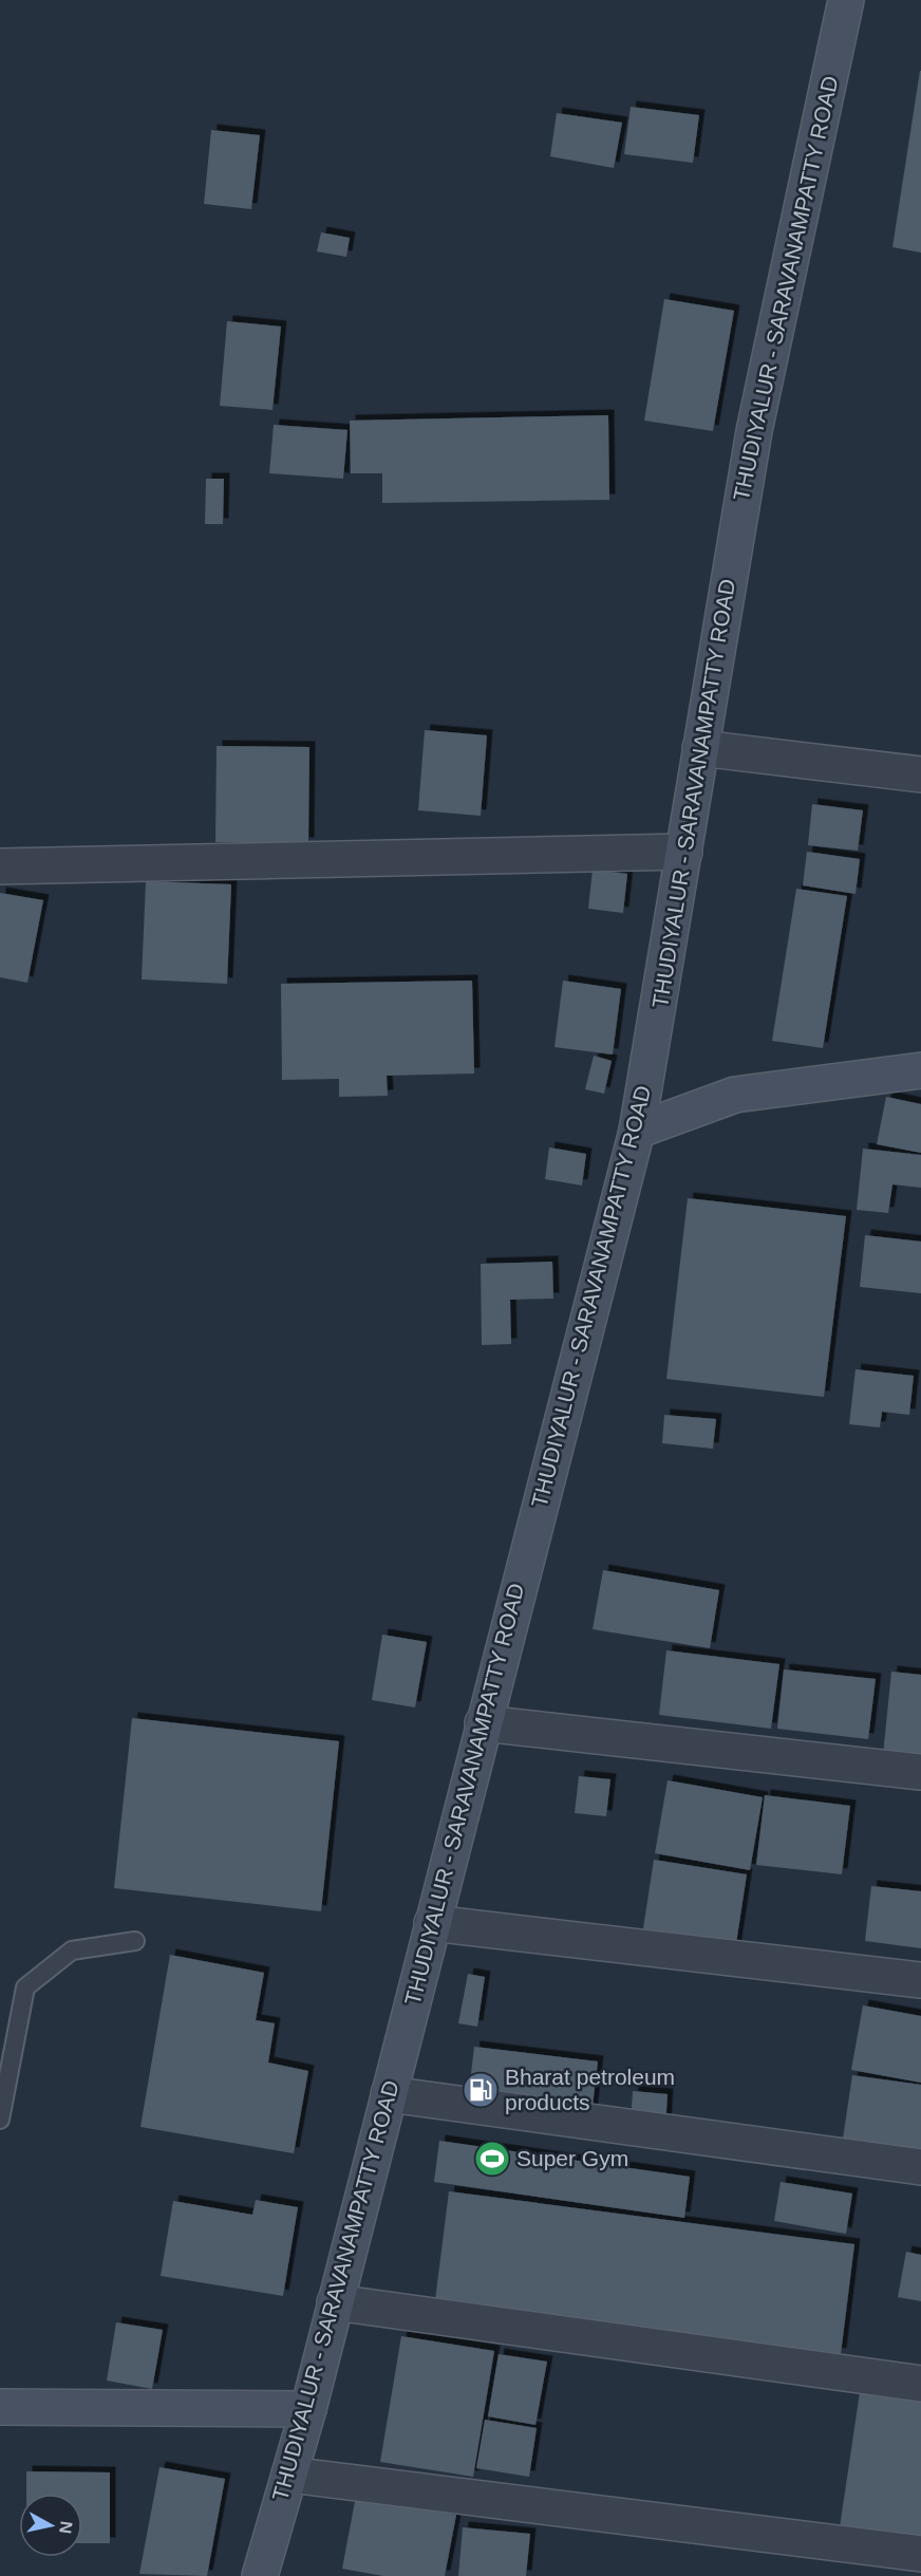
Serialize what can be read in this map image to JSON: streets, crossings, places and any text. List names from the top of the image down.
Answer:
{
  "streets": {
    "main road": ["THUDIYALUR - SARAVANAMPATTY ROAD"]
  },
  "places": {
    "fuel station": ["Bharat petroleum products"],
    "sports": ["Super Gym"]
  },
  "north": "right"
}
